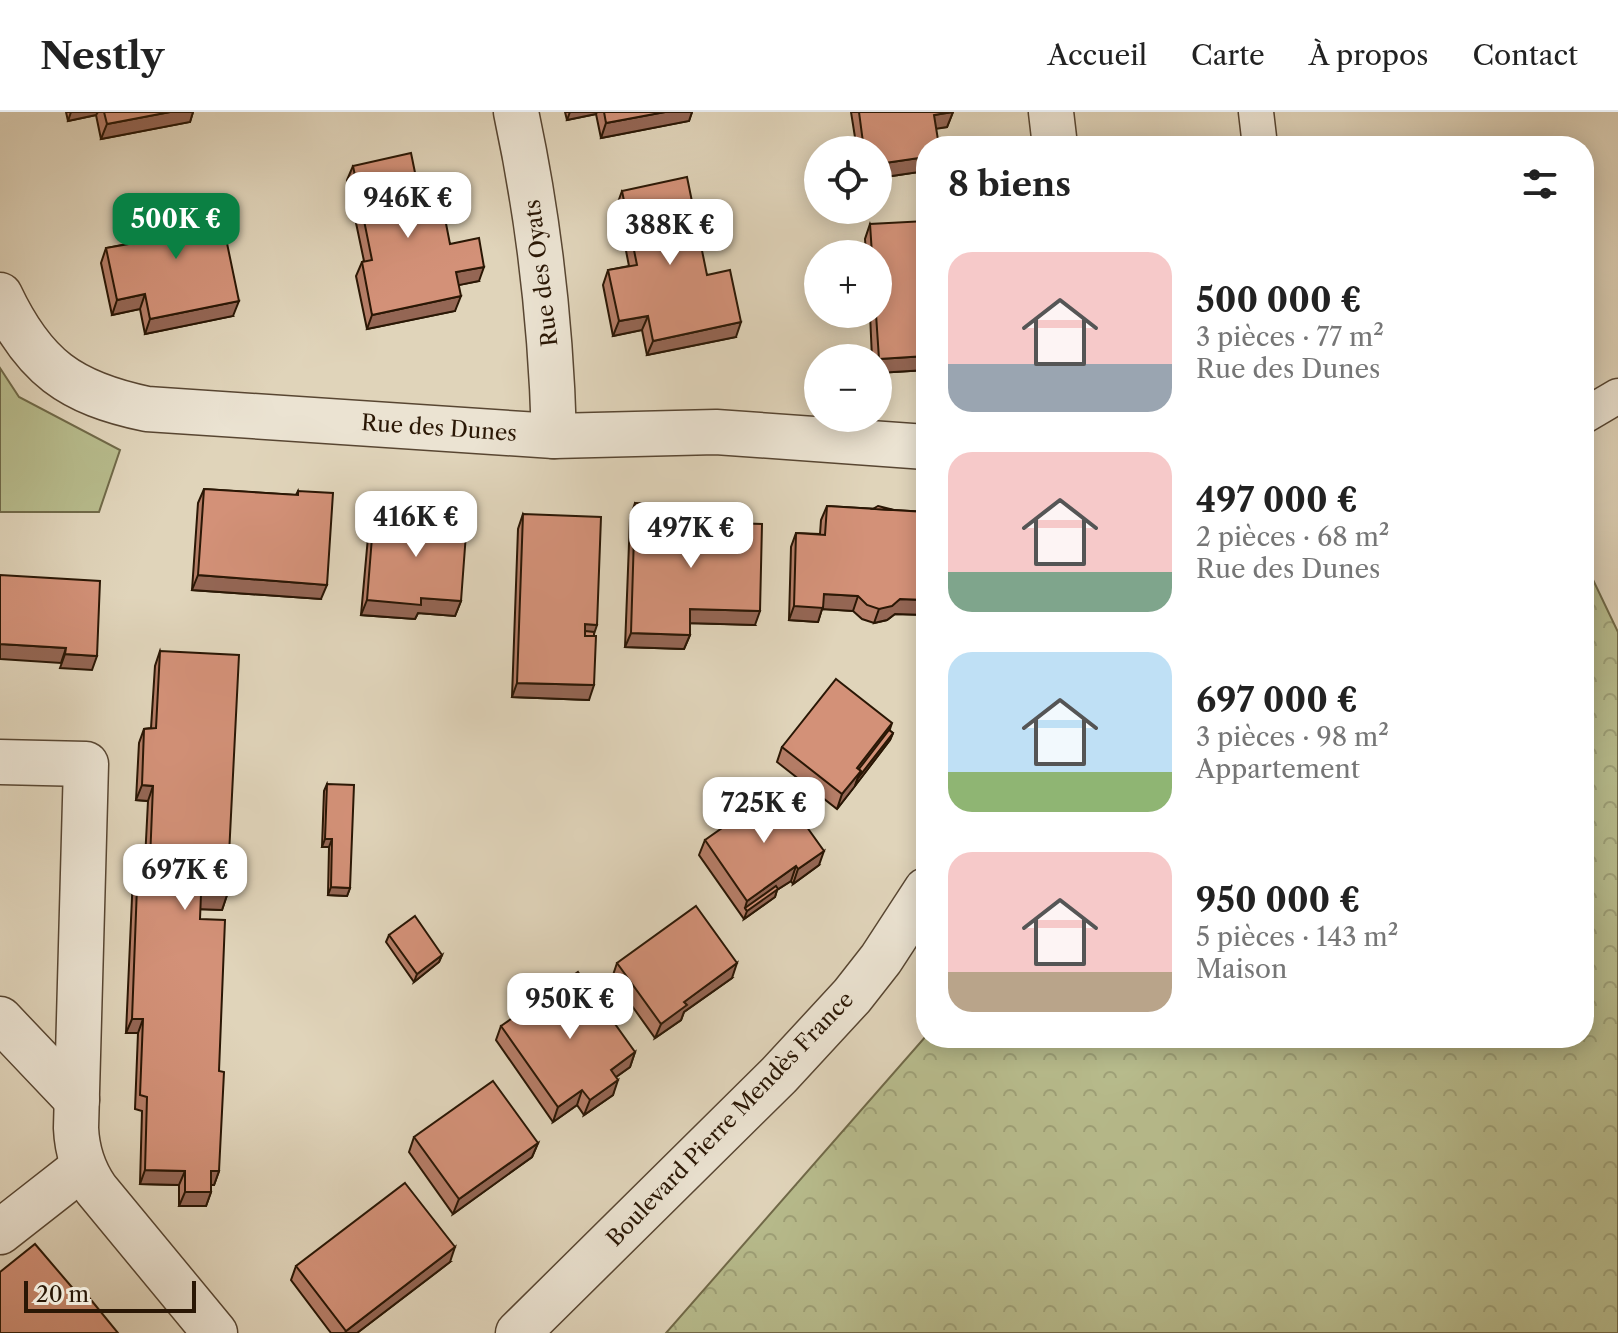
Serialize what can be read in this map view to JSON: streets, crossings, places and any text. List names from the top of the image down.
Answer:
{
  "streets": {
    "street": ["Rue des Oyats", "Rue des Dunes", "Boulevard Pierre Mendès France"]
  },
  "crossings": [
    ["Rue des Oyats", "Rue des Dunes"]
  ],
  "scale_bar": "20 m",
  "page": {
    "header": "Nestly",
    "nav": [
      "Accueil",
      "Carte",
      "À propos",
      "Contact"
    ],
    "map_buttons": ["+", "−"],
    "heading": "8 biens",
    "price": [
      "946K €",
      "500K €",
      "388K €",
      "416K €",
      "497K €",
      "725K €",
      "697K €",
      "950K €"
    ],
    "list": [
      {
        "name": "500 000 €",
        "note": "3 pièces · 77 m² · Rue des Dunes"
      },
      {
        "name": "497 000 €",
        "note": "2 pièces · 68 m² · Rue des Dunes"
      },
      {
        "name": "697 000 €",
        "note": "3 pièces · 98 m² · Appartement"
      },
      {
        "name": "950 000 €",
        "note": "5 pièces · 143 m² · Maison"
      }
    ],
    "scale": "20 m"
  }
}
